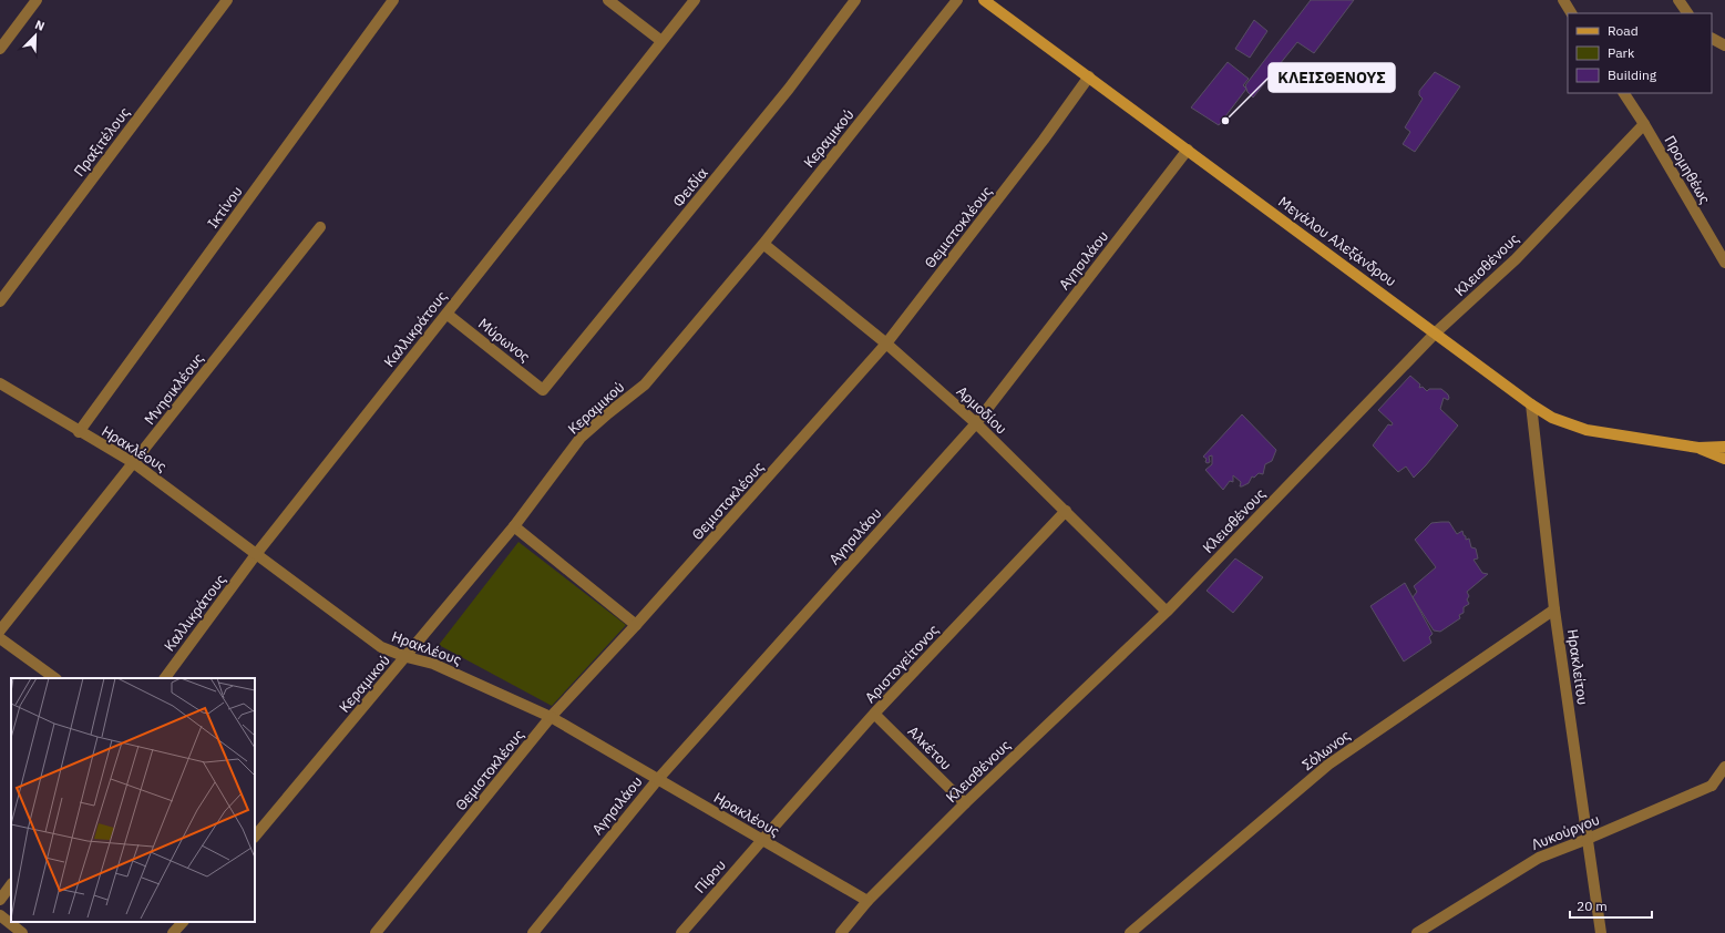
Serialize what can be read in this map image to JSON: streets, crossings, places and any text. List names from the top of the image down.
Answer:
{
  "streets": {
    "main road": ["Μεγάλου Αλεξάνδρου"],
    "street": [
      "Κεραμικού",
      "Πραξιτέλους",
      "Προμηθέως",
      "Φειδία",
      "Ικτίνου",
      "Θεμιστοκλέους",
      "Αγησιλάου",
      "Κλεισθένους",
      "Καλλικράτους",
      "Μύρωνος",
      "Μνησικλέους",
      "Αρμοδίου",
      "Ηρακλέους",
      "Αριστογείτονος",
      "Ηρακλείτου",
      "Αλκέτου",
      "Σόλωνος",
      "Λυκούργου",
      "Πίρου"
    ]
  },
  "crossings": [
    ["Κεραμικού", "Αρμοδίου"],
    ["Κεραμικού", "Ηρακλέους"],
    ["Προμηθέως", "Κλεισθένους"],
    ["Φειδία", "Μύρωνος"],
    ["Ικτίνου", "Ηρακλέους"],
    ["Θεμιστοκλέους", "Μεγάλου Αλεξάνδρου"],
    ["Θεμιστοκλέους", "Αρμοδίου"],
    ["Θεμιστοκλέους", "Ηρακλέους"],
    ["Μεγάλου Αλεξάνδρου", "Αγησιλάου"],
    ["Μεγάλου Αλεξάνδρου", "Κλεισθένους"],
    ["Μεγάλου Αλεξάνδρου", "Ηρακλείτου"],
    ["Αγησιλάου", "Αρμοδίου"],
    ["Αγησιλάου", "Ηρακλέους"],
    ["Κλεισθένους", "Αρμοδίου"],
    ["Κλεισθένους", "Ηρακλέους"],
    ["Κλεισθένους", "Αλκέτου"],
    ["Καλλικράτους", "Μύρωνος"],
    ["Καλλικράτους", "Ηρακλέους"],
    ["Μνησικλέους", "Ηρακλέους"],
    ["Αρμοδίου", "Αριστογείτονος"],
    ["Ηρακλέους", "Αριστογείτονος"],
    ["Ηρακλέους", "Πίρου"],
    ["Αριστογείτονος", "Αλκέτου"],
    ["Αριστογείτονος", "Πίρου"],
    ["Ηρακλείτου", "Σόλωνος"],
    ["Ηρακλείτου", "Λυκούργου"]
  ],
  "places": ["ΚΛΕΙΣΘΕΝΟΥΣ"],
  "legend": ["Road", "Park", "Building"],
  "scale_bar": "20 m",
  "north": "top right"
}
